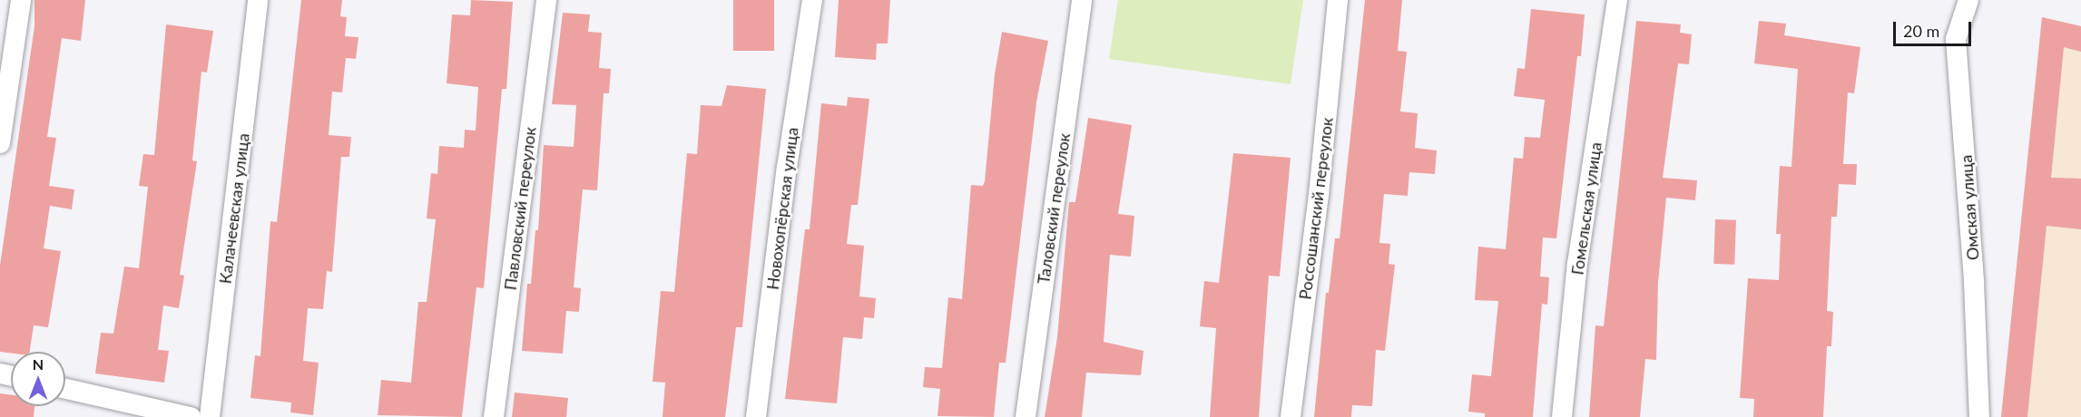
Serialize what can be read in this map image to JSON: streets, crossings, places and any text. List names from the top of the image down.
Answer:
{
  "streets": {
    "street": [
      "Омская улица",
      "Калачеевская улица",
      "Павловский переулок",
      "Новохопёрская улица",
      "Таловский переулок",
      "Россошанский переулок",
      "Гомельская улица"
    ]
  },
  "scale_bar": "20 m",
  "north": "top"
}
